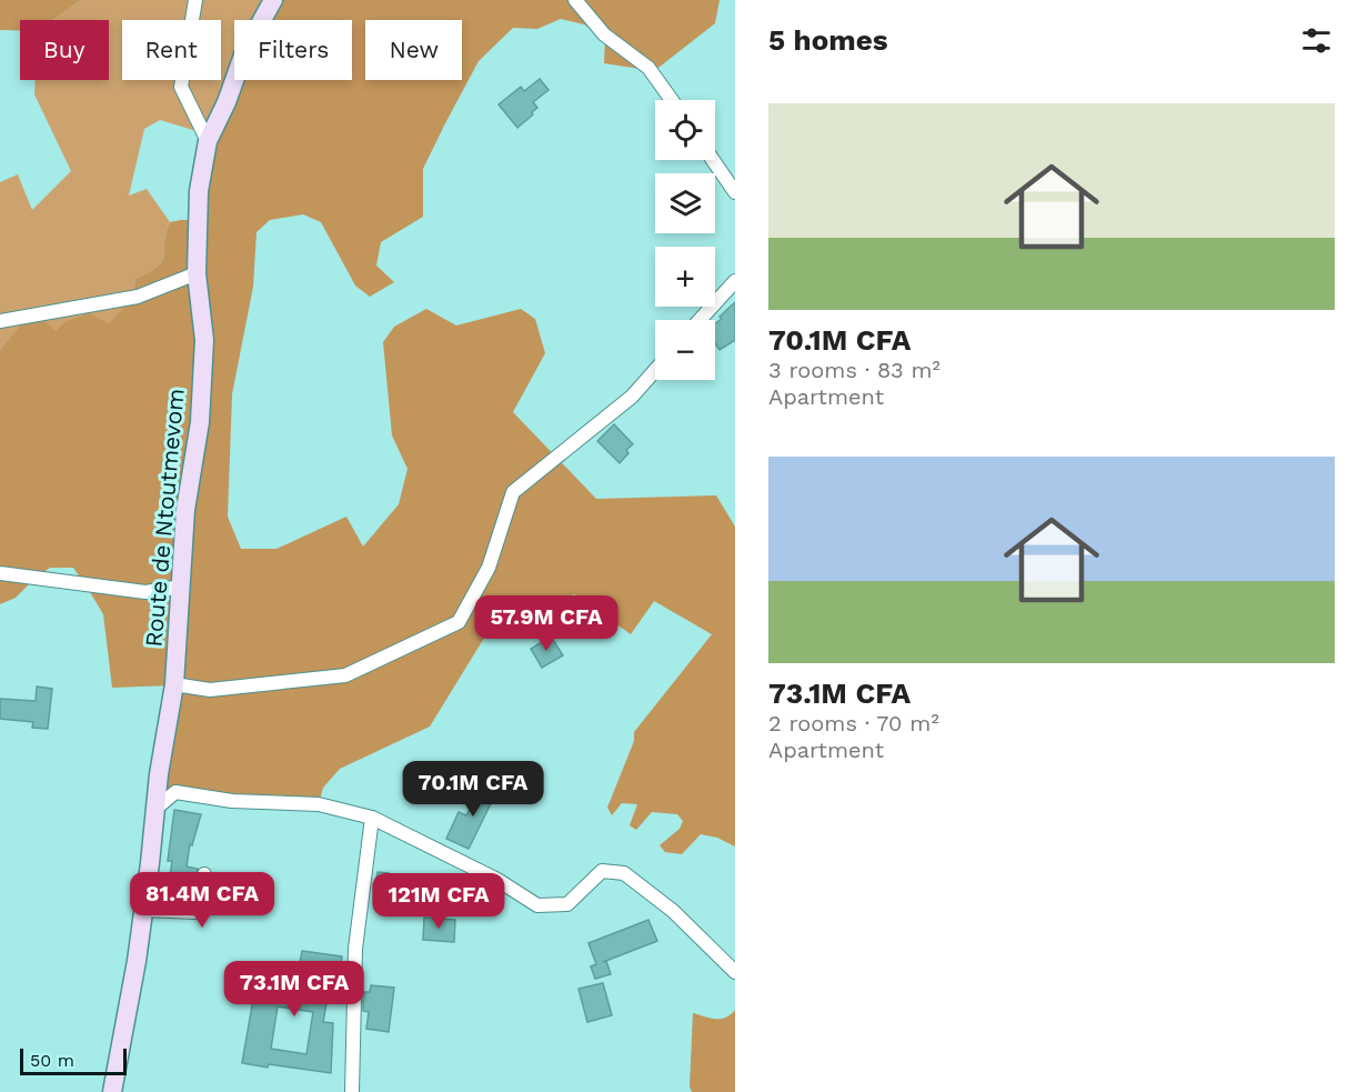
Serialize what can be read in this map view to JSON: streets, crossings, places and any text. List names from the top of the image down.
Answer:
{
  "streets": {
    "street": ["Route de Ntoutmevom"]
  },
  "scale_bar": "50 m",
  "page": {
    "heading": "5 homes",
    "chip": [
      "Buy",
      "Rent",
      "Filters",
      "New"
    ],
    "list": [
      {
        "name": "70.1M CFA",
        "note": "3 rooms · 83 m² · Apartment"
      },
      {
        "name": "73.1M CFA",
        "note": "2 rooms · 70 m² · Apartment"
      }
    ],
    "map_buttons": ["+", "−"],
    "price": [
      "57.9M CFA",
      "70.1M CFA",
      "81.4M CFA",
      "121M CFA",
      "73.1M CFA"
    ],
    "scale": "50 m"
  }
}
